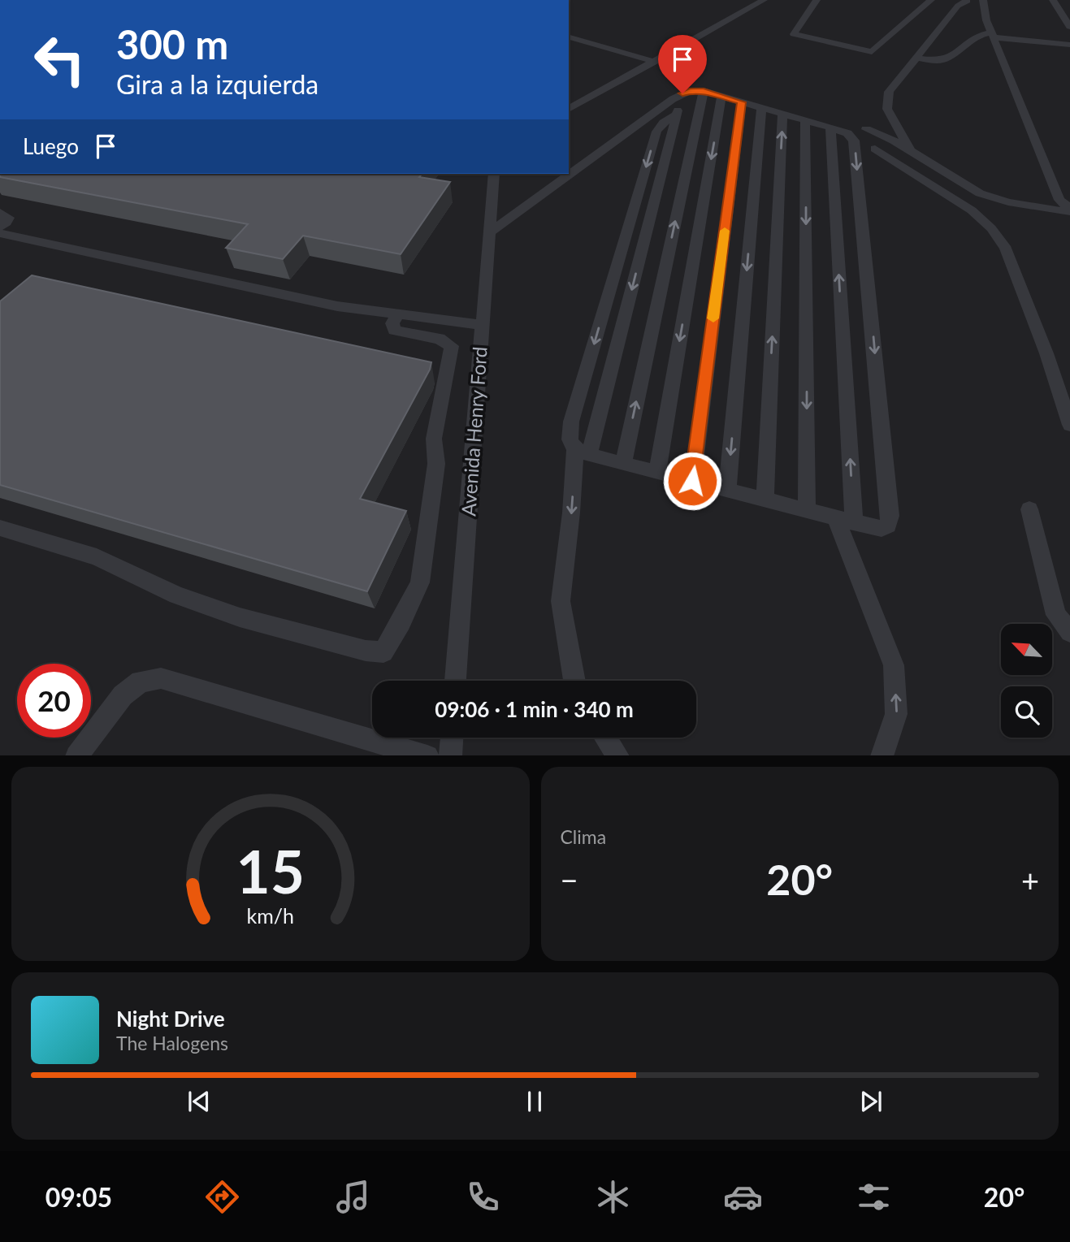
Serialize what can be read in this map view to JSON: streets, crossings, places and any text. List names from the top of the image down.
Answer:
{
  "streets": {
    "street": ["Avenida Henry Ford"]
  },
  "north": "top left",
  "page": {
    "turn": ["300 m", "Gira a la izquierda"],
    "then": "Luego",
    "limit": "20",
    "trip": "09:06 · 1 min · 340 m",
    "tile": "Clima",
    "heat": ["−", "20°", "+"],
    "song": ["Night Drive", "The Halogens"],
    "tabs": ["09:05", "20°"],
    "gauge": ["15", "km/h"]
  }
}
